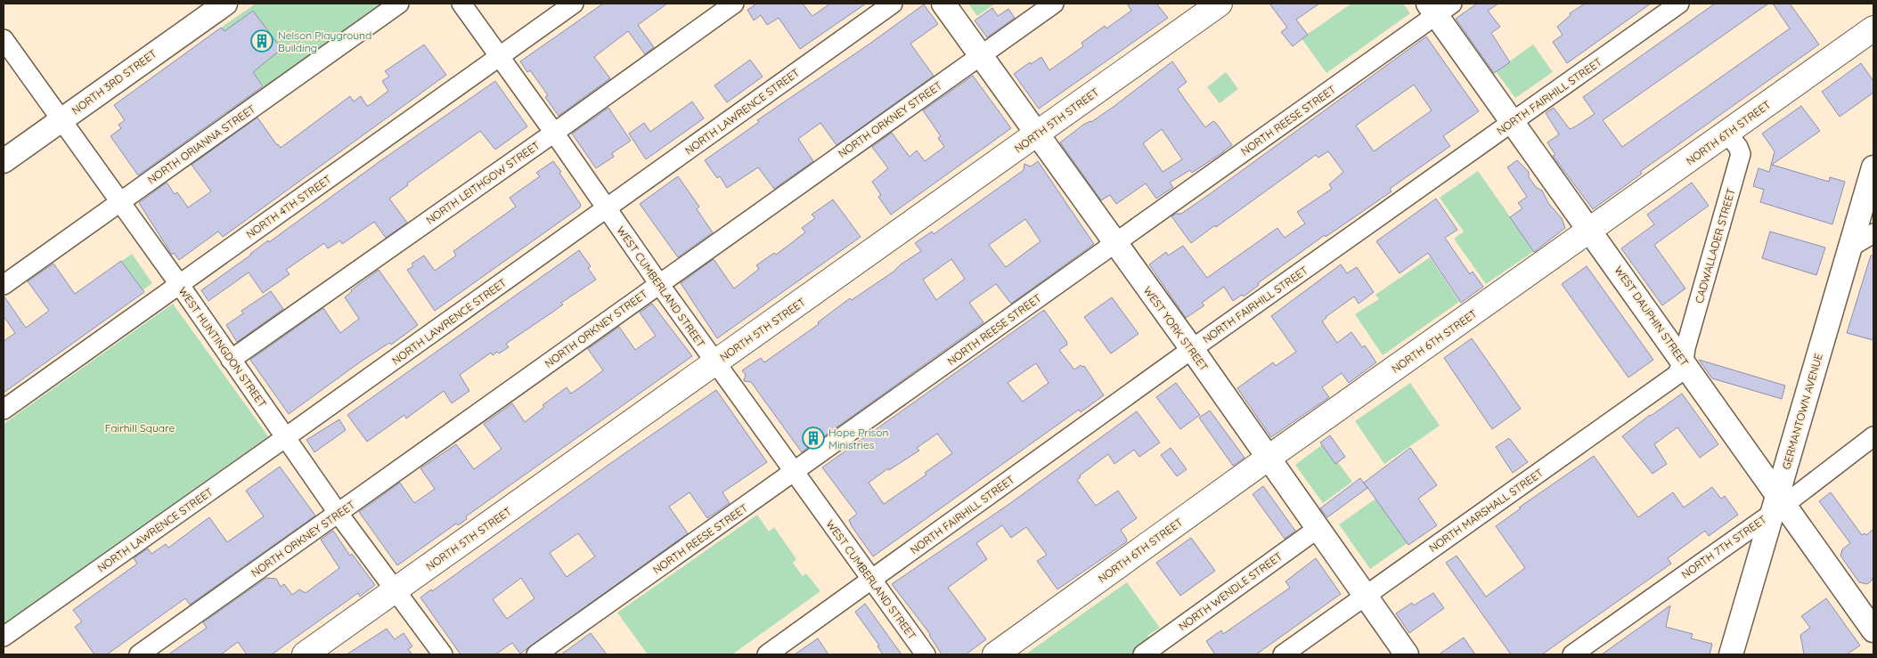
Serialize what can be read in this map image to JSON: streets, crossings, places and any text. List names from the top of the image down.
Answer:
{
  "streets": {
    "main road": ["NORTH 5TH STREET", "NORTH 6TH STREET"],
    "street": [
      "NORTH 3RD STREET",
      "NORTH FAIRHILL STREET",
      "NORTH LAWRENCE STREET",
      "NORTH ORKNEY STREET",
      "NORTH REESE STREET",
      "NORTH ORIANNA STREET",
      "NORTH LEITHGOW STREET",
      "NORTH 4TH STREET",
      "CADWALLADER STREET",
      "WEST CUMBERLAND STREET",
      "WEST DAUPHIN STREET",
      "WEST YORK STREET",
      "WEST HUNTINGDON STREET",
      "GERMANTOWN AVENUE",
      "NORTH MARSHALL STREET",
      "NORTH 7TH STREET",
      "NORTH WENDLE STREET"
    ]
  },
  "crossings": [
    ["NORTH 3RD STREET", "WEST HUNTINGDON STREET"],
    ["NORTH FAIRHILL STREET", "WEST CUMBERLAND STREET"],
    ["NORTH FAIRHILL STREET", "WEST DAUPHIN STREET"],
    ["NORTH FAIRHILL STREET", "WEST YORK STREET"],
    ["NORTH LAWRENCE STREET", "WEST CUMBERLAND STREET"],
    ["NORTH LAWRENCE STREET", "WEST HUNTINGDON STREET"],
    ["NORTH ORKNEY STREET", "WEST CUMBERLAND STREET"],
    ["NORTH ORKNEY STREET", "WEST YORK STREET"],
    ["NORTH ORKNEY STREET", "WEST HUNTINGDON STREET"],
    ["NORTH 5TH STREET", "WEST CUMBERLAND STREET"],
    ["NORTH 5TH STREET", "WEST YORK STREET"],
    ["NORTH 5TH STREET", "WEST HUNTINGDON STREET"],
    ["NORTH REESE STREET", "WEST CUMBERLAND STREET"],
    ["NORTH REESE STREET", "WEST DAUPHIN STREET"],
    ["NORTH REESE STREET", "WEST YORK STREET"],
    ["NORTH 6TH STREET", "CADWALLADER STREET"],
    ["NORTH 6TH STREET", "WEST DAUPHIN STREET"],
    ["NORTH 6TH STREET", "WEST YORK STREET"],
    ["NORTH ORIANNA STREET", "WEST HUNTINGDON STREET"],
    ["NORTH LEITHGOW STREET", "WEST CUMBERLAND STREET"],
    ["NORTH LEITHGOW STREET", "WEST HUNTINGDON STREET"],
    ["NORTH 4TH STREET", "WEST CUMBERLAND STREET"],
    ["NORTH 4TH STREET", "WEST HUNTINGDON STREET"],
    ["CADWALLADER STREET", "WEST DAUPHIN STREET"],
    ["CADWALLADER STREET", "NORTH MARSHALL STREET"],
    ["WEST DAUPHIN STREET", "GERMANTOWN AVENUE"],
    ["WEST DAUPHIN STREET", "NORTH MARSHALL STREET"],
    ["WEST DAUPHIN STREET", "NORTH 7TH STREET"],
    ["WEST YORK STREET", "NORTH MARSHALL STREET"],
    ["WEST YORK STREET", "NORTH WENDLE STREET"],
    ["GERMANTOWN AVENUE", "NORTH 7TH STREET"]
  ],
  "parks": ["Fairhill Square"],
  "places": {
    "building": ["Nelson Playground Building", "Hope Prison Ministries"]
  }
}
